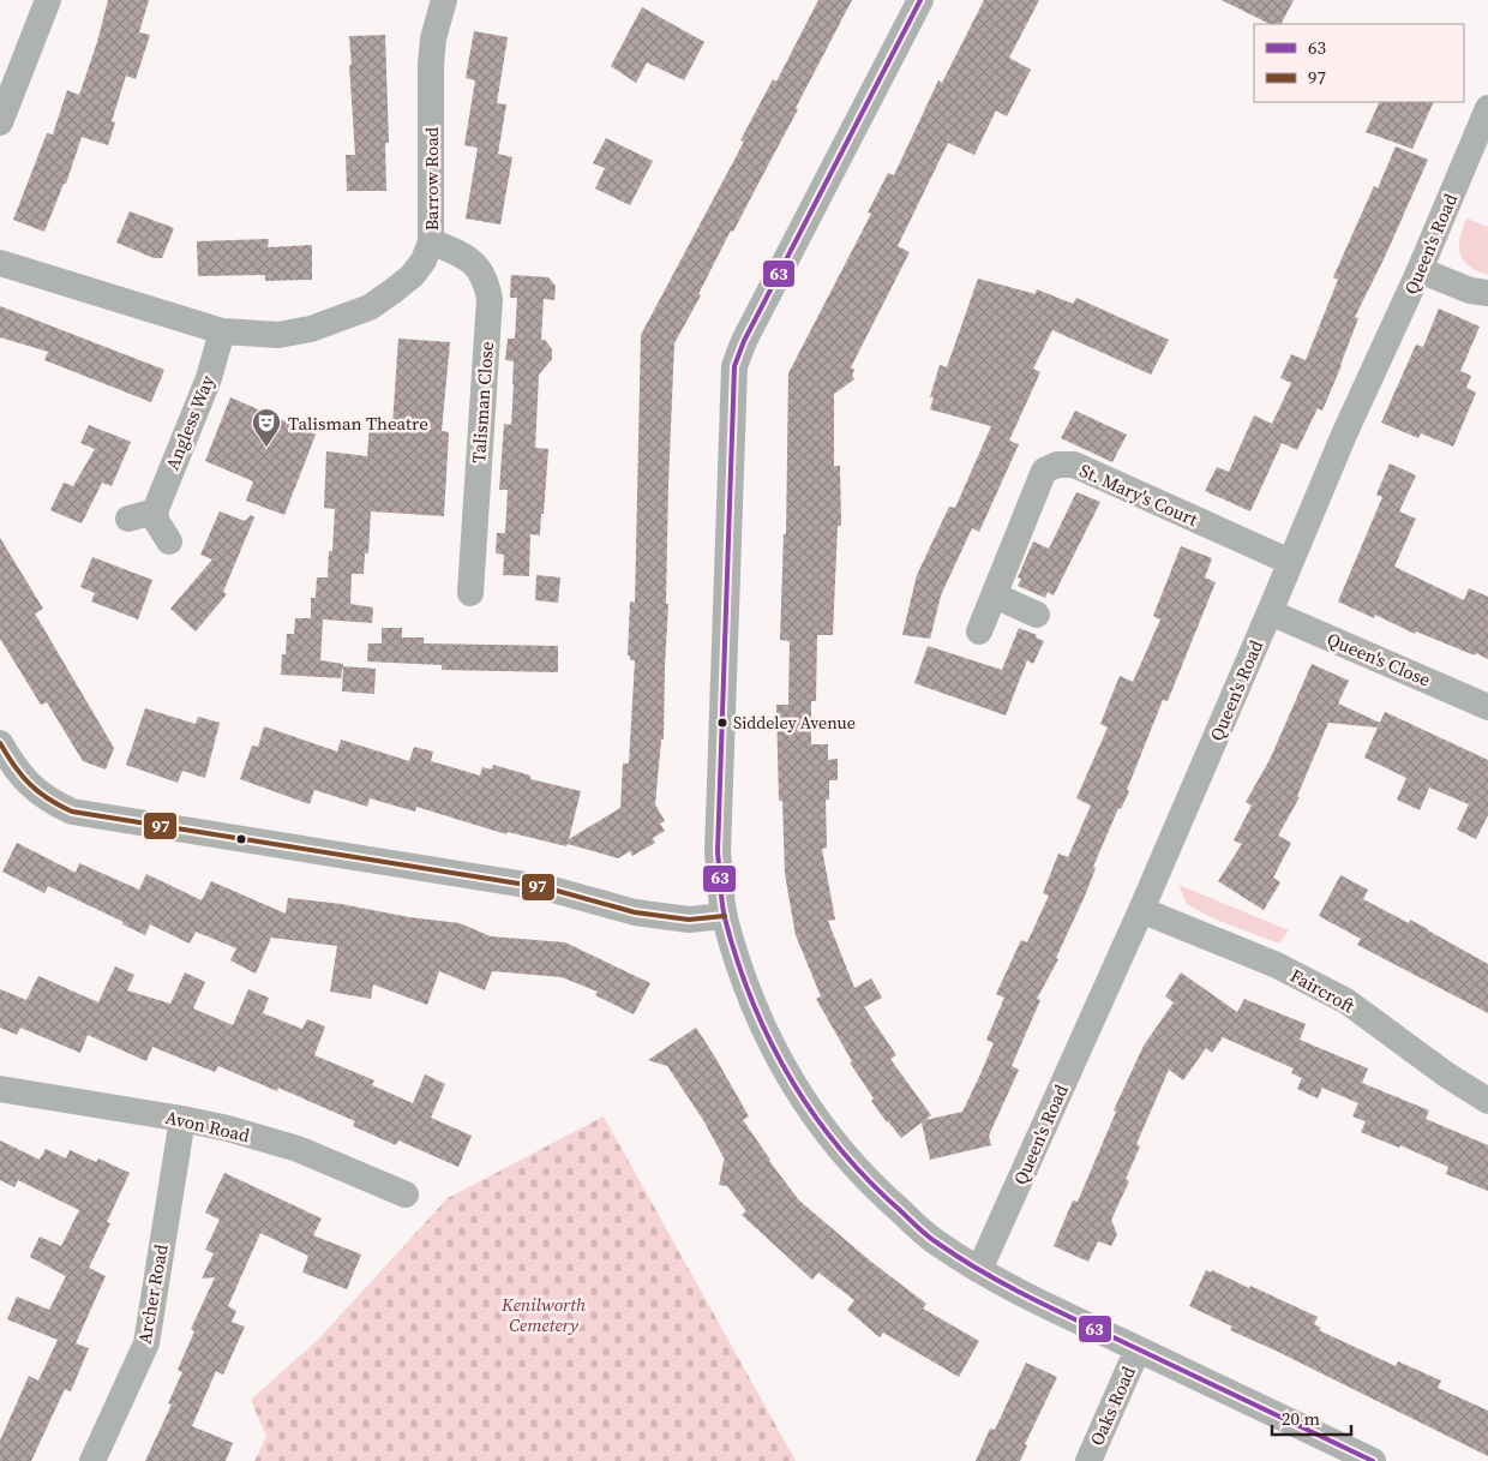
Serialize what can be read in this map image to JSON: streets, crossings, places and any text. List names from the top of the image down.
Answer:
{
  "streets": {
    "street": [
      "Barrow Road",
      "Queen's Road",
      "Talisman Close",
      "Angless Way",
      "St. Mary's Court",
      "Queen's Close",
      "Faircroft",
      "Avon Road",
      "Archer Road",
      "Oaks Road"
    ]
  },
  "crossings": [
    ["Barrow Road", "Talisman Close"],
    ["Barrow Road", "Angless Way"],
    ["Queen's Road", "St. Mary's Court"],
    ["Queen's Road", "Queen's Close"],
    ["Queen's Road", "Faircroft"],
    ["Avon Road", "Archer Road"]
  ],
  "parks": ["Kenilworth Cemetery"],
  "places": {
    "theatre": ["Talisman Theatre"],
    "other": ["Siddeley Avenue"]
  },
  "lines": ["transit line 63", "transit line 97"],
  "legend": ["63", "97"],
  "scale_bar": "20 m"
}
